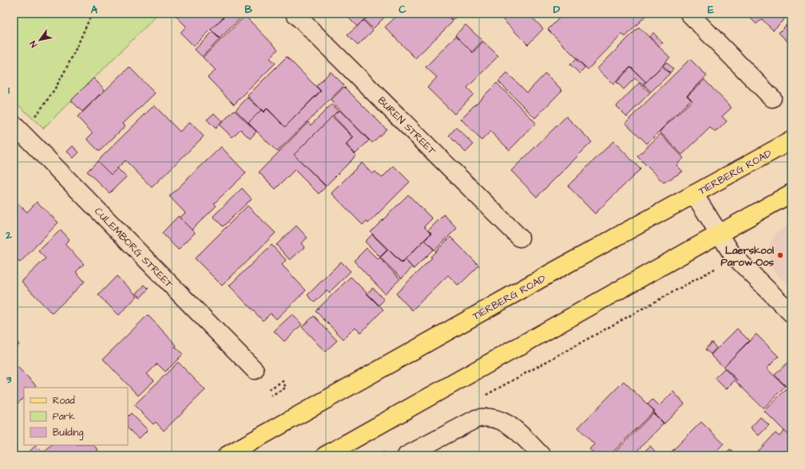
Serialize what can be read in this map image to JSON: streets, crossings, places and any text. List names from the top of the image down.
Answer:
{
  "streets": {
    "main road": ["TIERBERG ROAD"],
    "street": ["BUREN STREET", "CULEMBORG STREET"]
  },
  "places": ["Laerskool Parow-Oos"],
  "legend": ["Road", "Park", "Building"],
  "north": "bottom left",
  "grid": {
    "columns": [
      "A",
      "B",
      "C",
      "D",
      "E"
    ],
    "rows": ["1", "2", "3"]
  }
}
